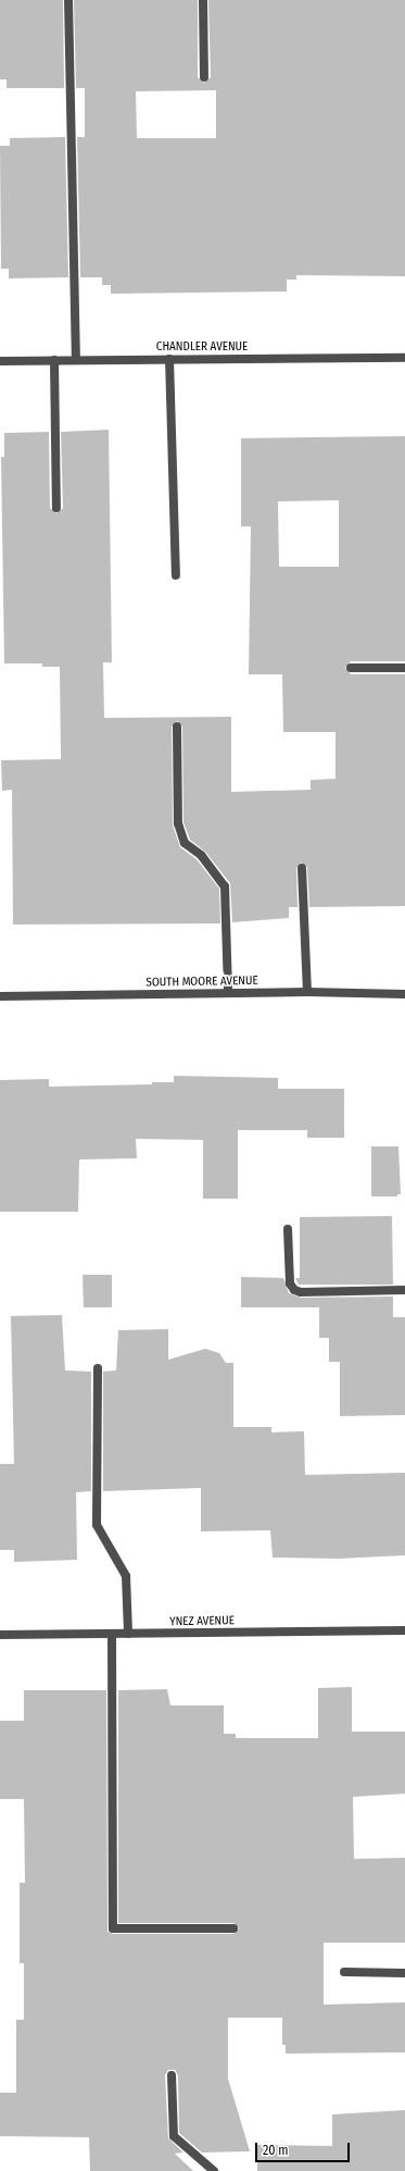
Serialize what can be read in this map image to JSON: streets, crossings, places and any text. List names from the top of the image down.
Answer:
{
  "streets": {
    "street": ["CHANDLER AVENUE", "SOUTH MOORE AVENUE", "YNEZ AVENUE"]
  },
  "scale_bar": "20 m"
}
